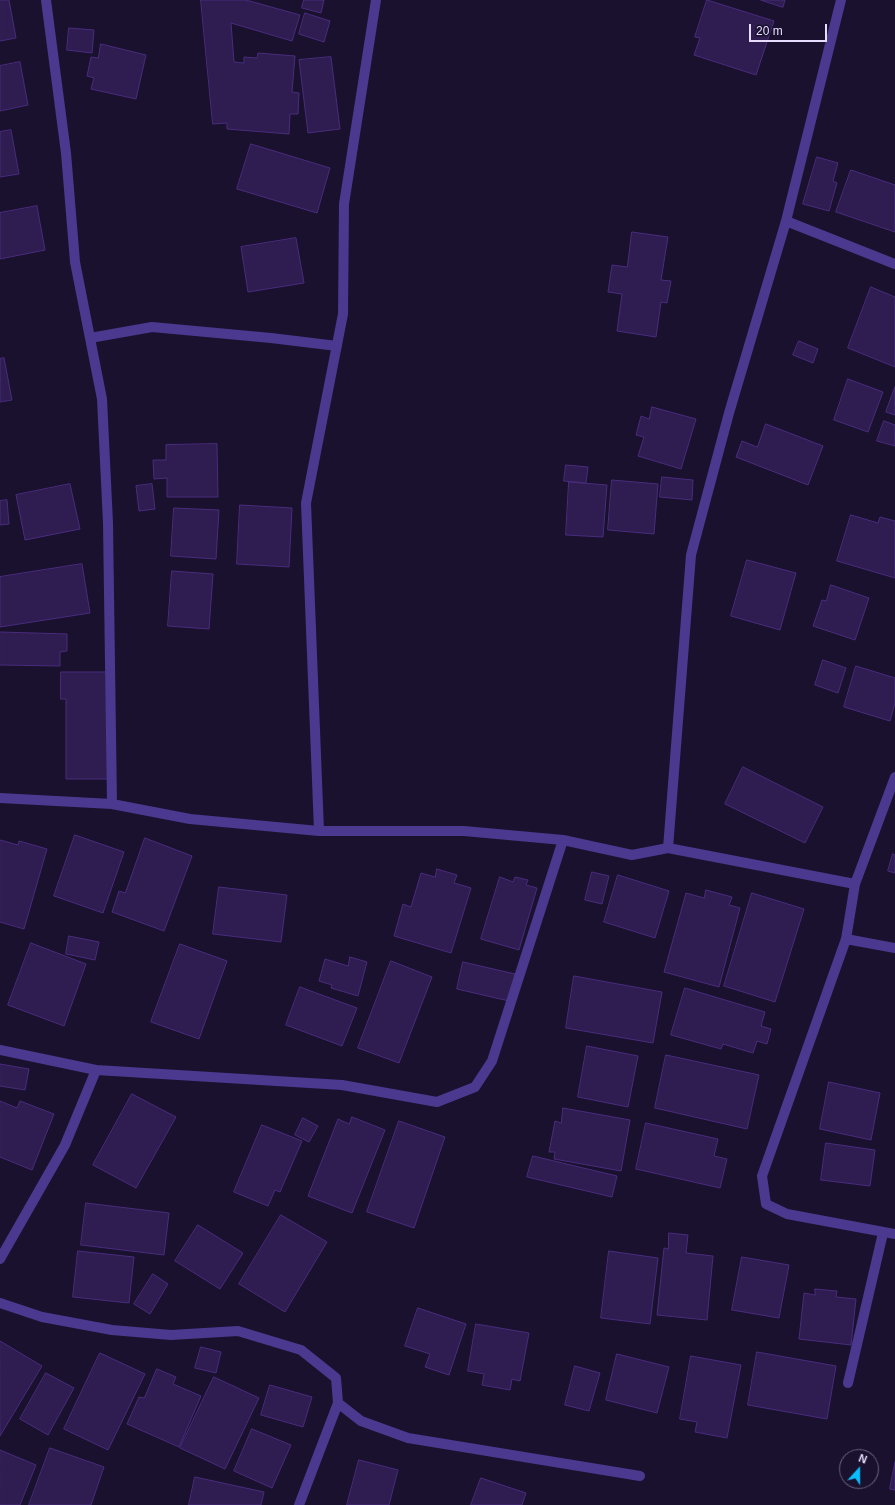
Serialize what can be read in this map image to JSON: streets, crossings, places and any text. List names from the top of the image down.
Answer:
{
  "scale_bar": "20 m",
  "north": "top"
}
